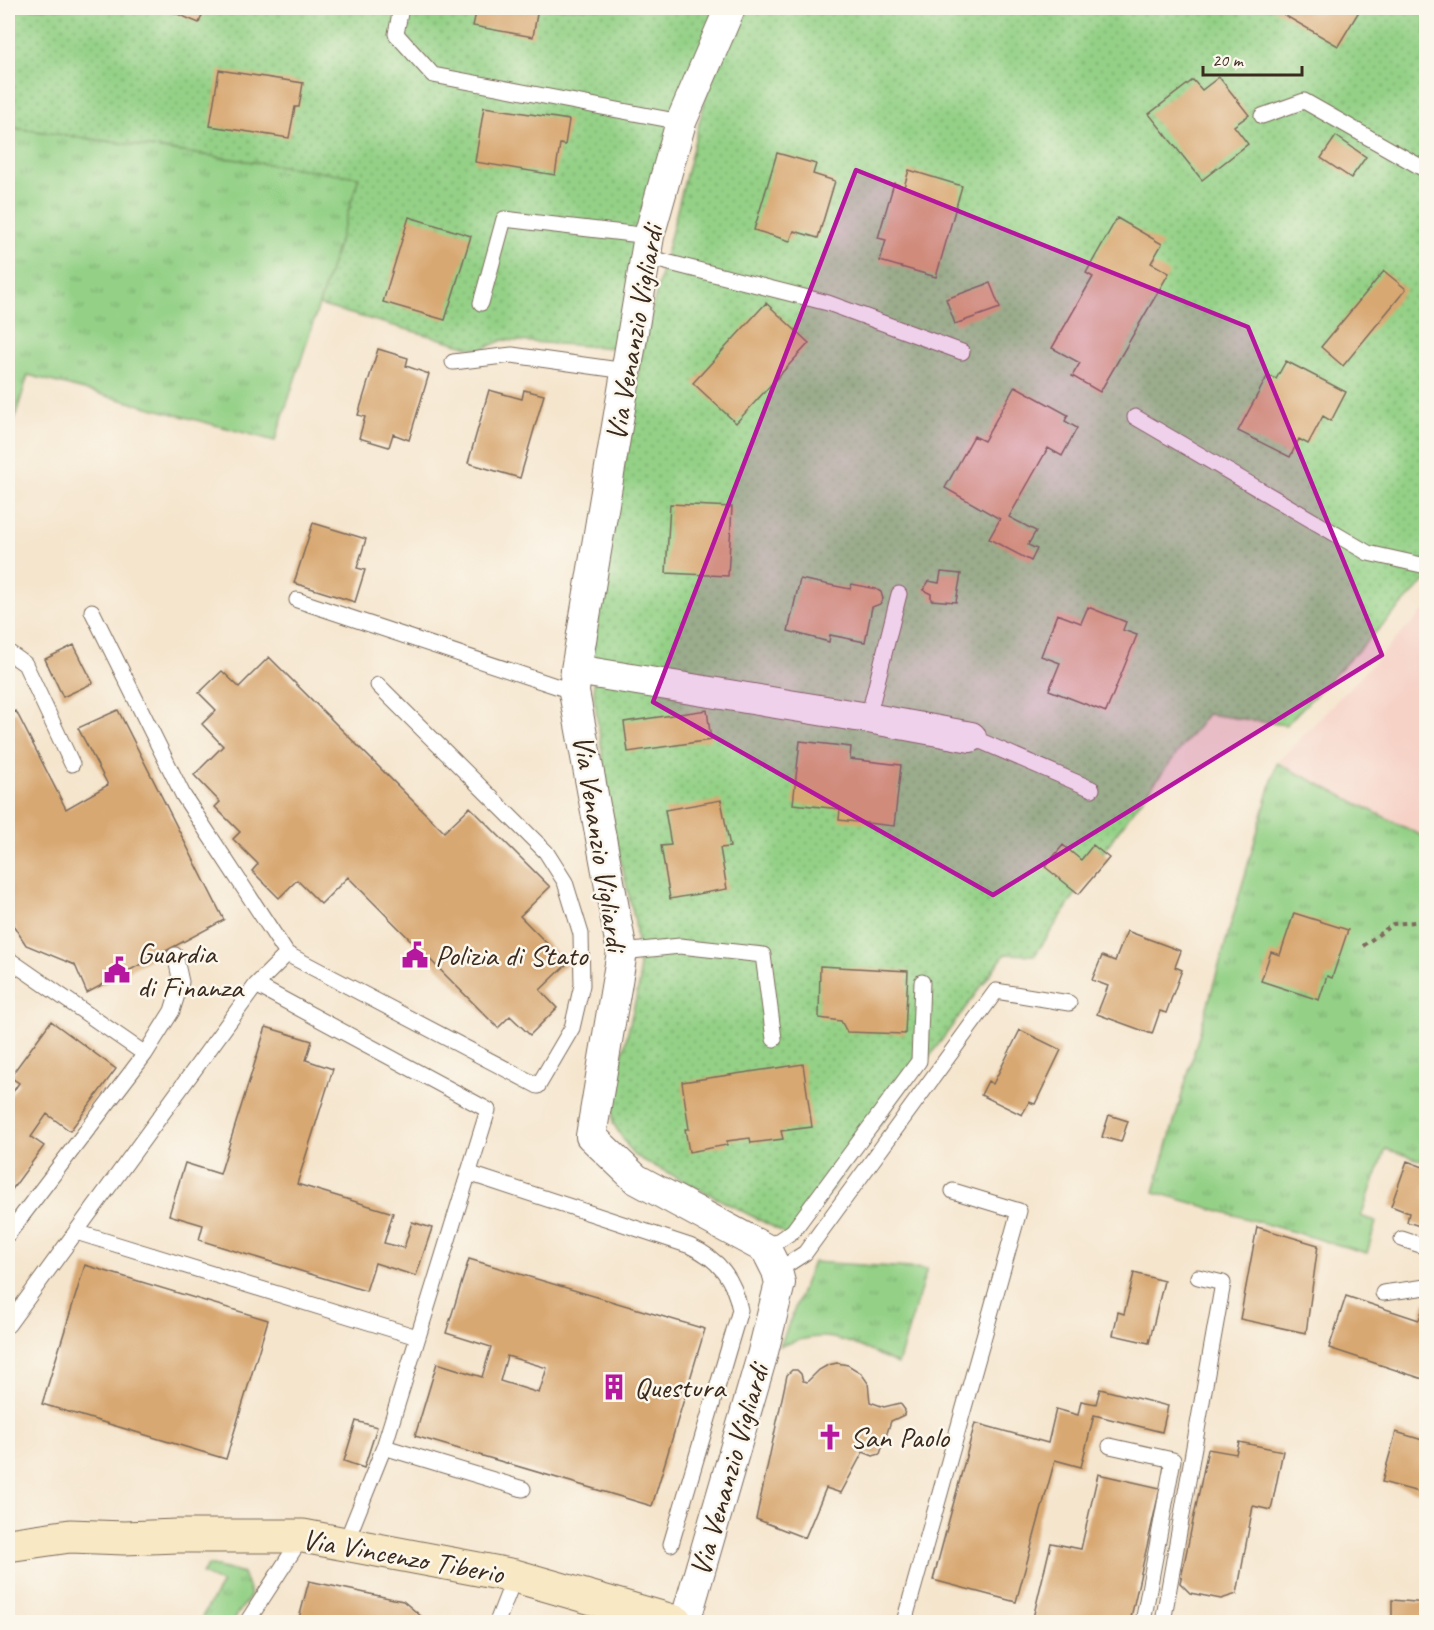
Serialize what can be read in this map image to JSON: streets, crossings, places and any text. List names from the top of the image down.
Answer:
{
  "streets": {
    "main road": ["Via Vincenzo Tiberio"],
    "street": ["Via Venanzio Vigliardi"]
  },
  "places": {
    "public building": ["Polizia di Stato", "Guardia di Finanza"],
    "building": ["Questura"],
    "church": ["San Paolo"]
  },
  "scale_bar": "20 m"
}
